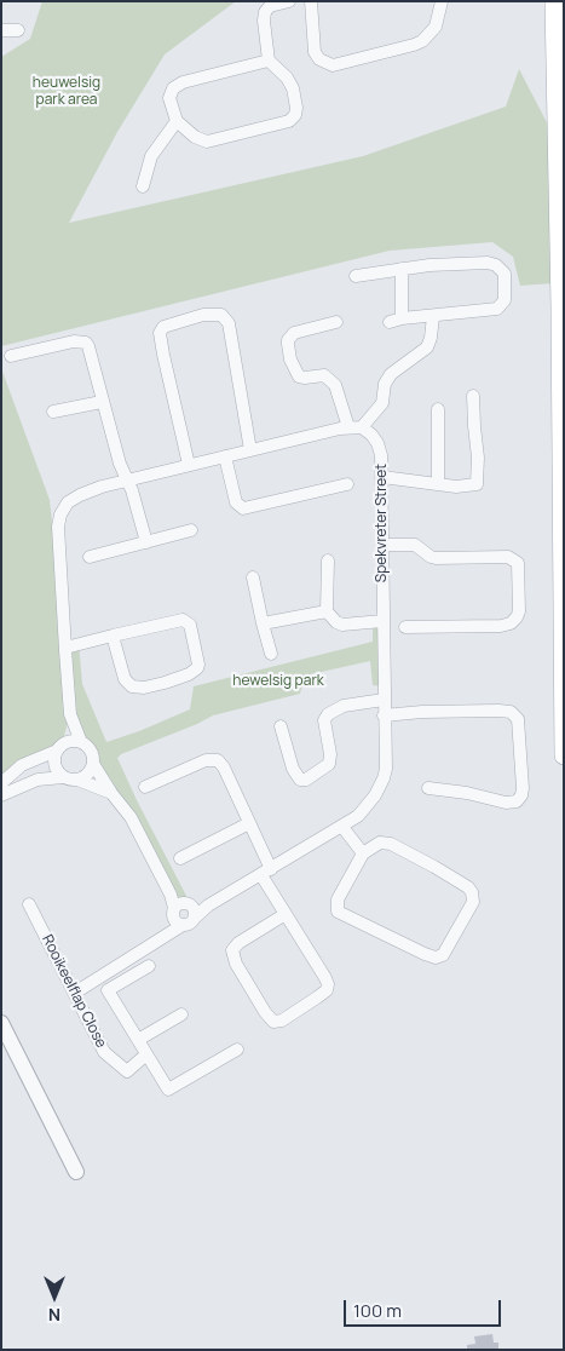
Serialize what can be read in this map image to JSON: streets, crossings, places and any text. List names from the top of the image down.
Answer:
{
  "streets": {
    "street": ["Spekvreter Street", "Rooikeelflap Close"]
  },
  "crossings": [
    ["Spekvreter Street", "Rooikeelflap Close"]
  ],
  "parks": ["heuwelsig park area", "hewelsig park"],
  "scale_bar": "100 m",
  "north": "bottom"
}
